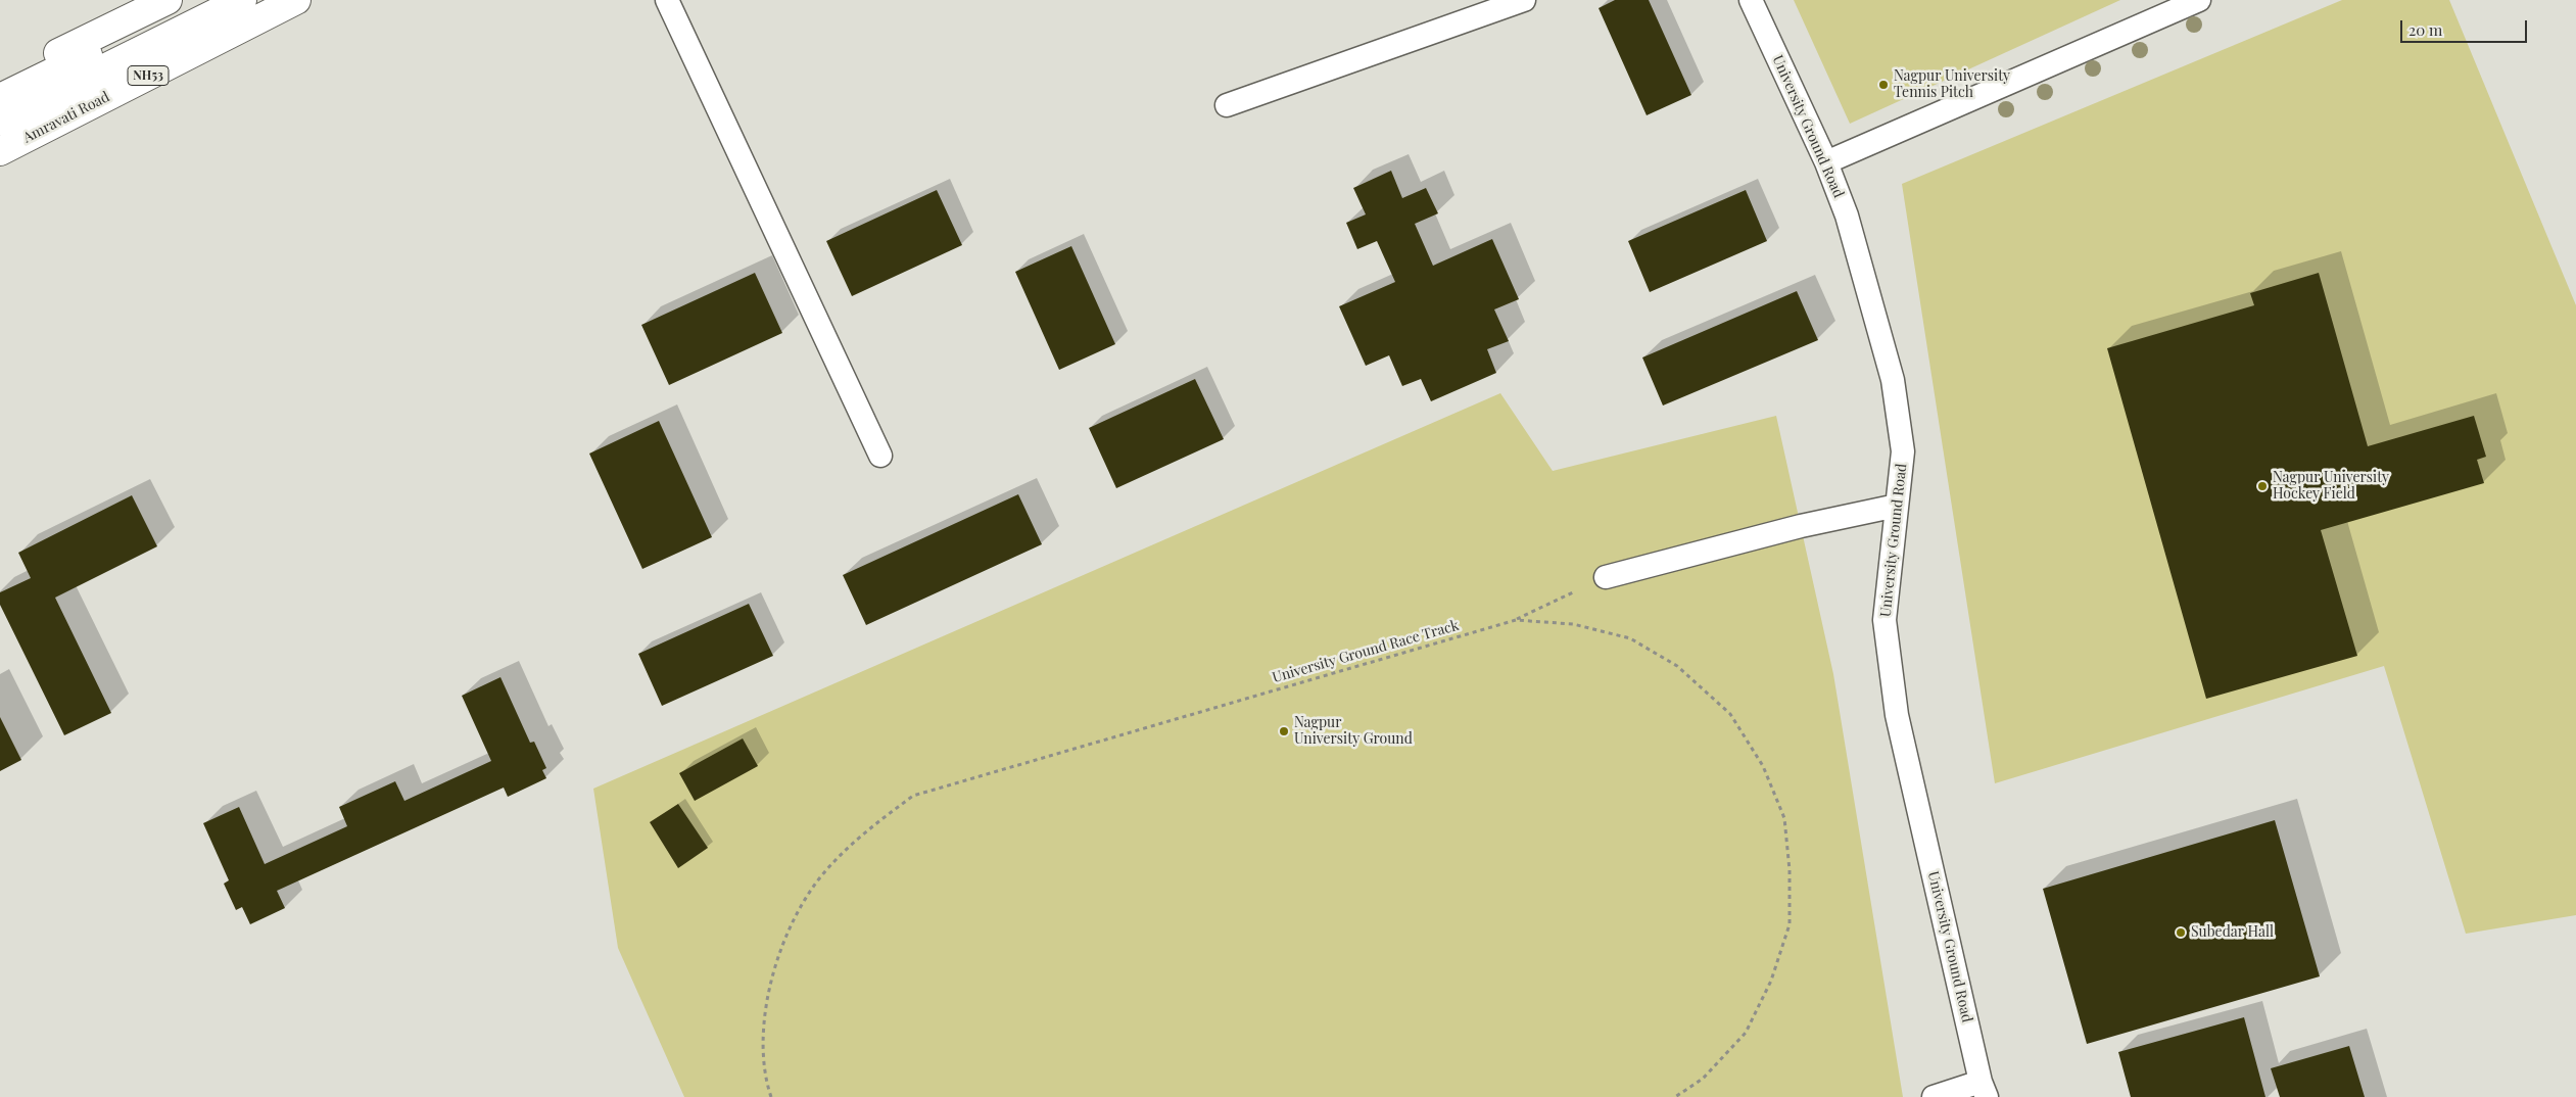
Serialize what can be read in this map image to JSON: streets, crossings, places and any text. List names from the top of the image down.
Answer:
{
  "streets": {
    "highway": ["NH53", "Amravati Road"],
    "lane": ["University Ground Road"],
    "path": ["University Ground Race Track"]
  },
  "places": [
    "Nagpur University Tennis Pitch",
    "Nagpur University Hockey Field",
    "Nagpur University Ground",
    "Subedar Hall"
  ],
  "scale_bar": "20 m"
}
